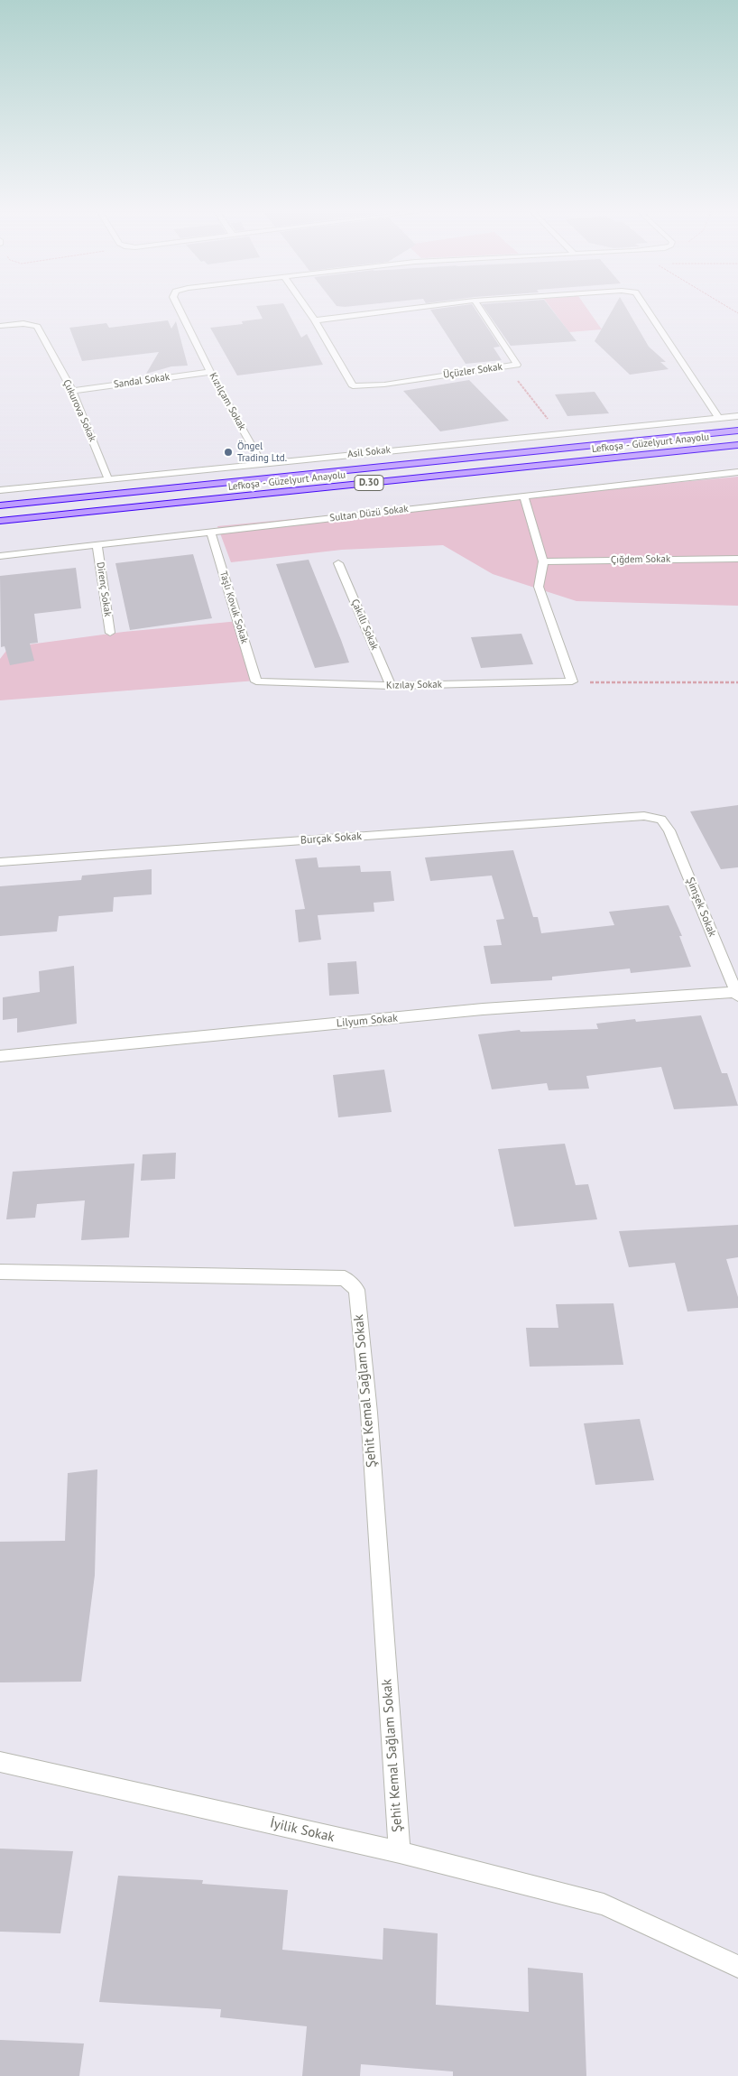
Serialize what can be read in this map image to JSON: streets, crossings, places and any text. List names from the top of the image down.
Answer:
{
  "streets": {
    "highway": ["Lefkoşa - Güzelyurt Anayolu", "D.30"],
    "street": [
      "Üçüzler Sokak",
      "Sandal Sokak",
      "Kızılçam Sokak",
      "Çukurova Sokak",
      "Asil Sokak",
      "Sultan Düzü Sokak",
      "Çığdem Sokak",
      "Direnç Sokak",
      "Taşlı Kovuk Sokak",
      "Çakıllı Sokak",
      "Kızılay Sokak",
      "Burçak Sokak",
      "Şimşek Sokak",
      "Lilyum Sokak",
      "Şehit Kemal Sağlam Sokak",
      "İyilik Sokak"
    ]
  },
  "crossings": [
    ["Sandal Sokak", "Kızılçam Sokak"],
    ["Sandal Sokak", "Çukurova Sokak"],
    ["Kızılçam Sokak", "Asil Sokak"],
    ["Çukurova Sokak", "Asil Sokak"],
    ["Sultan Düzü Sokak", "Direnç Sokak"],
    ["Sultan Düzü Sokak", "Taşlı Kovuk Sokak"],
    ["Taşlı Kovuk Sokak", "Kızılay Sokak"],
    ["Çakıllı Sokak", "Kızılay Sokak"],
    ["Burçak Sokak", "Şimşek Sokak"],
    ["Şimşek Sokak", "Lilyum Sokak"],
    ["Şehit Kemal Sağlam Sokak", "İyilik Sokak"]
  ],
  "places": ["Öngel Trading Ltd."]
}
